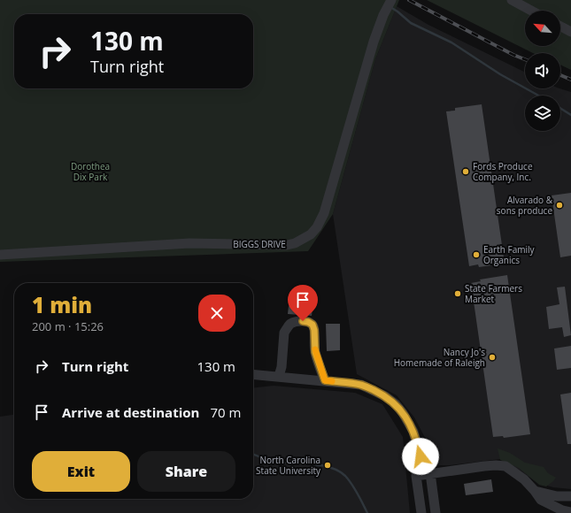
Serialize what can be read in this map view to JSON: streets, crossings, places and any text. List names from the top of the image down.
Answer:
{
  "streets": {
    "street": ["BIGGS DRIVE"]
  },
  "parks": ["Dorothea Dix Park"],
  "places": [
    "Fords Produce Company, Inc.",
    "Alvarado & sons produce",
    "Earth Family Organics",
    "State Farmers Market",
    "Nancy Jo's Homemade of Raleigh",
    "North Carolina State University"
  ],
  "north": "top left",
  "page": {
    "turn": ["130 m", "Turn right"],
    "heading": ["1 min", "200 m · 15:26"],
    "list": [
      {
        "name": "Turn right",
        "value": "130 m"
      },
      {
        "name": "Arrive at destination",
        "value": "70 m"
      }
    ],
    "buttons": ["Exit", "Share"]
  }
}
